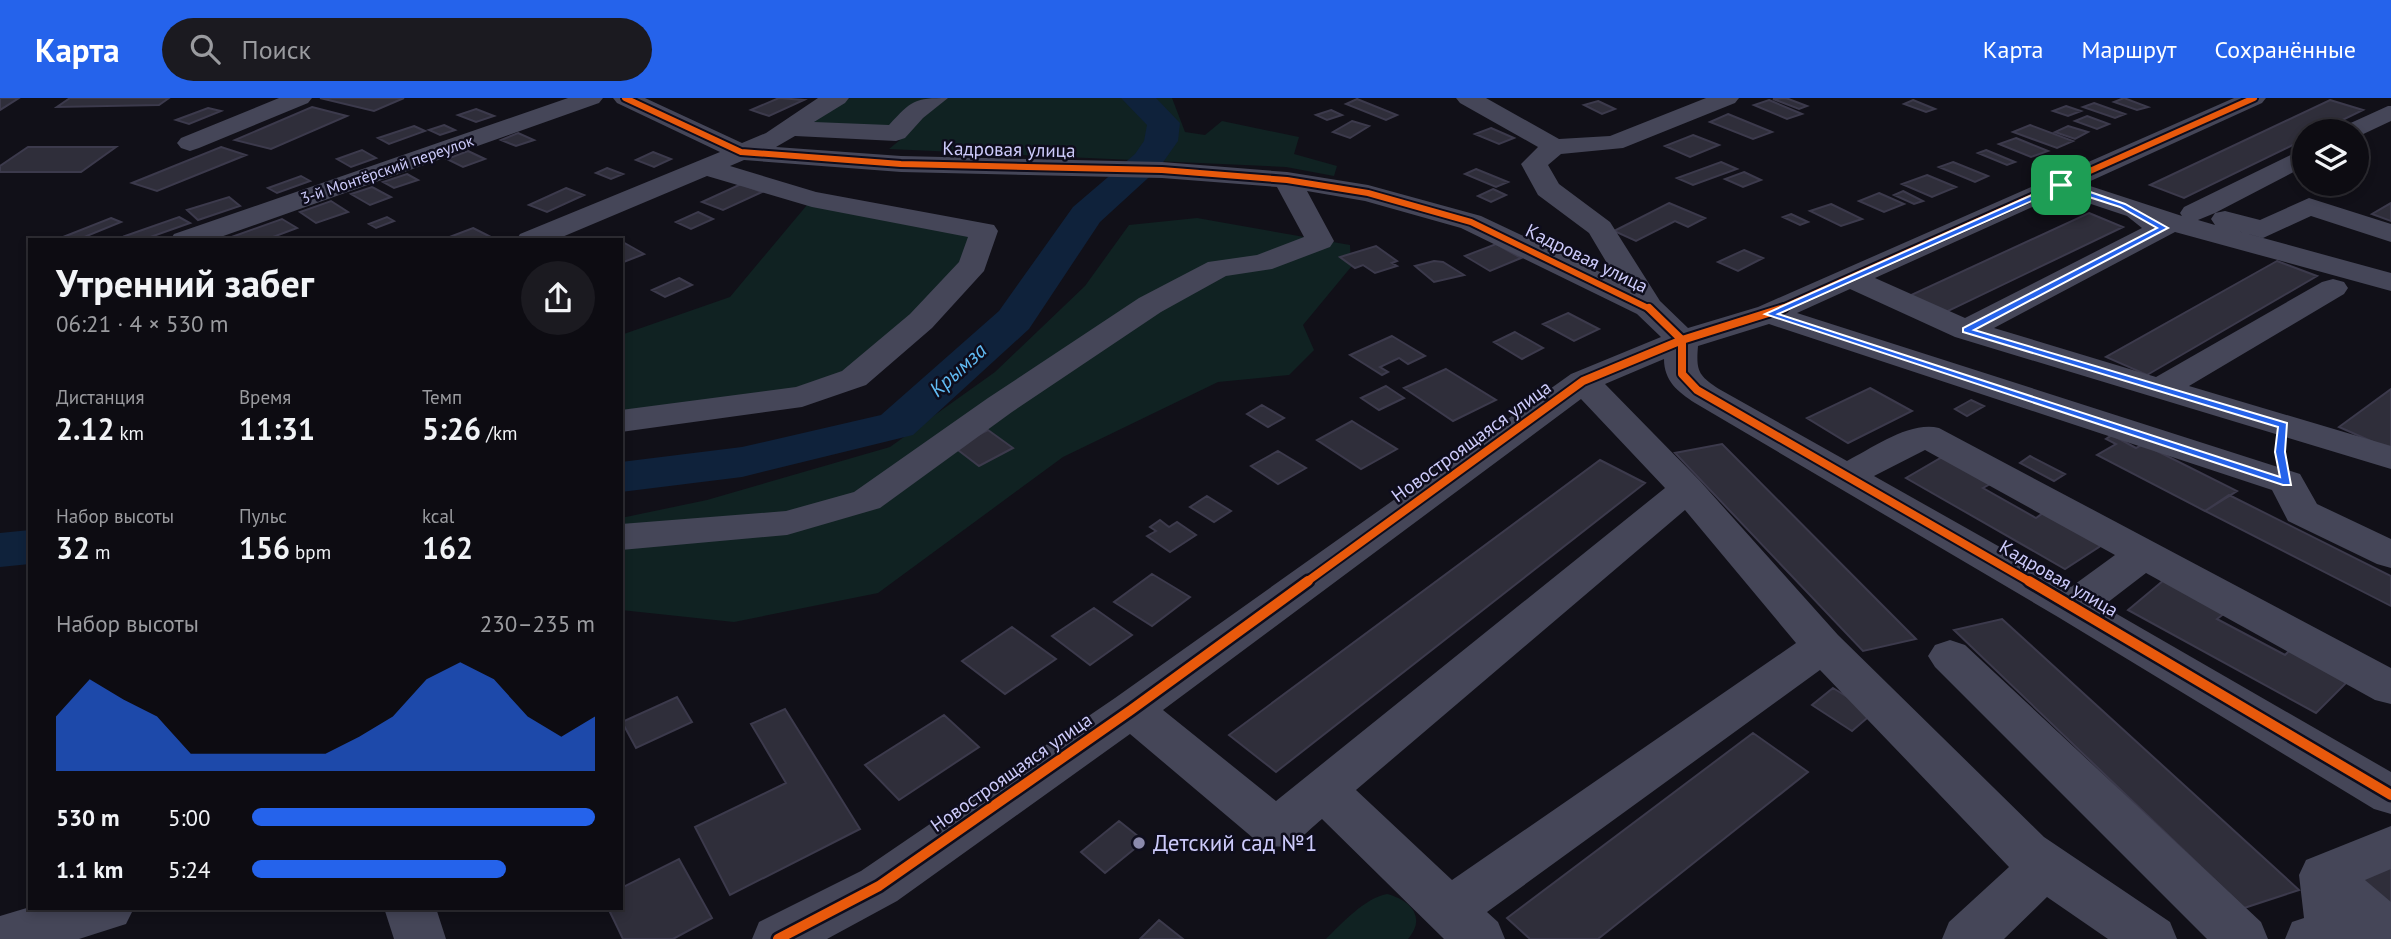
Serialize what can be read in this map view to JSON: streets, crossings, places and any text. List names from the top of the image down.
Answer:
{
  "streets": {
    "street": ["Кадровая улица", "3-й Монтёрский переулок", "Новостроящаяся улица"]
  },
  "crossings": [
    ["Кадровая улица", "Новостроящаяся улица"]
  ],
  "water": ["Крымза"],
  "places": ["Детский сад №1"],
  "page": {
    "header": "Карта",
    "search": "Поиск",
    "nav": ["Карта", "Маршрут", "Сохранённые"],
    "heading": ["Утренний забег", "06:21 · 4 × 530 m"],
    "stats": [
      ["Дистанция", "2.12 km"],
      ["Время", "11:31"],
      ["Темп", "5:26 /km"],
      ["Набор высоты", "32 m"],
      ["Пульс", "156 bpm"],
      ["kcal", "162"]
    ],
    "chart": ["Набор высоты", "230–235 m"],
    "list": [
      {
        "name": "530 m",
        "note": "5:00"
      },
      {
        "name": "1.1 km",
        "note": "5:24"
      }
    ]
  }
}
